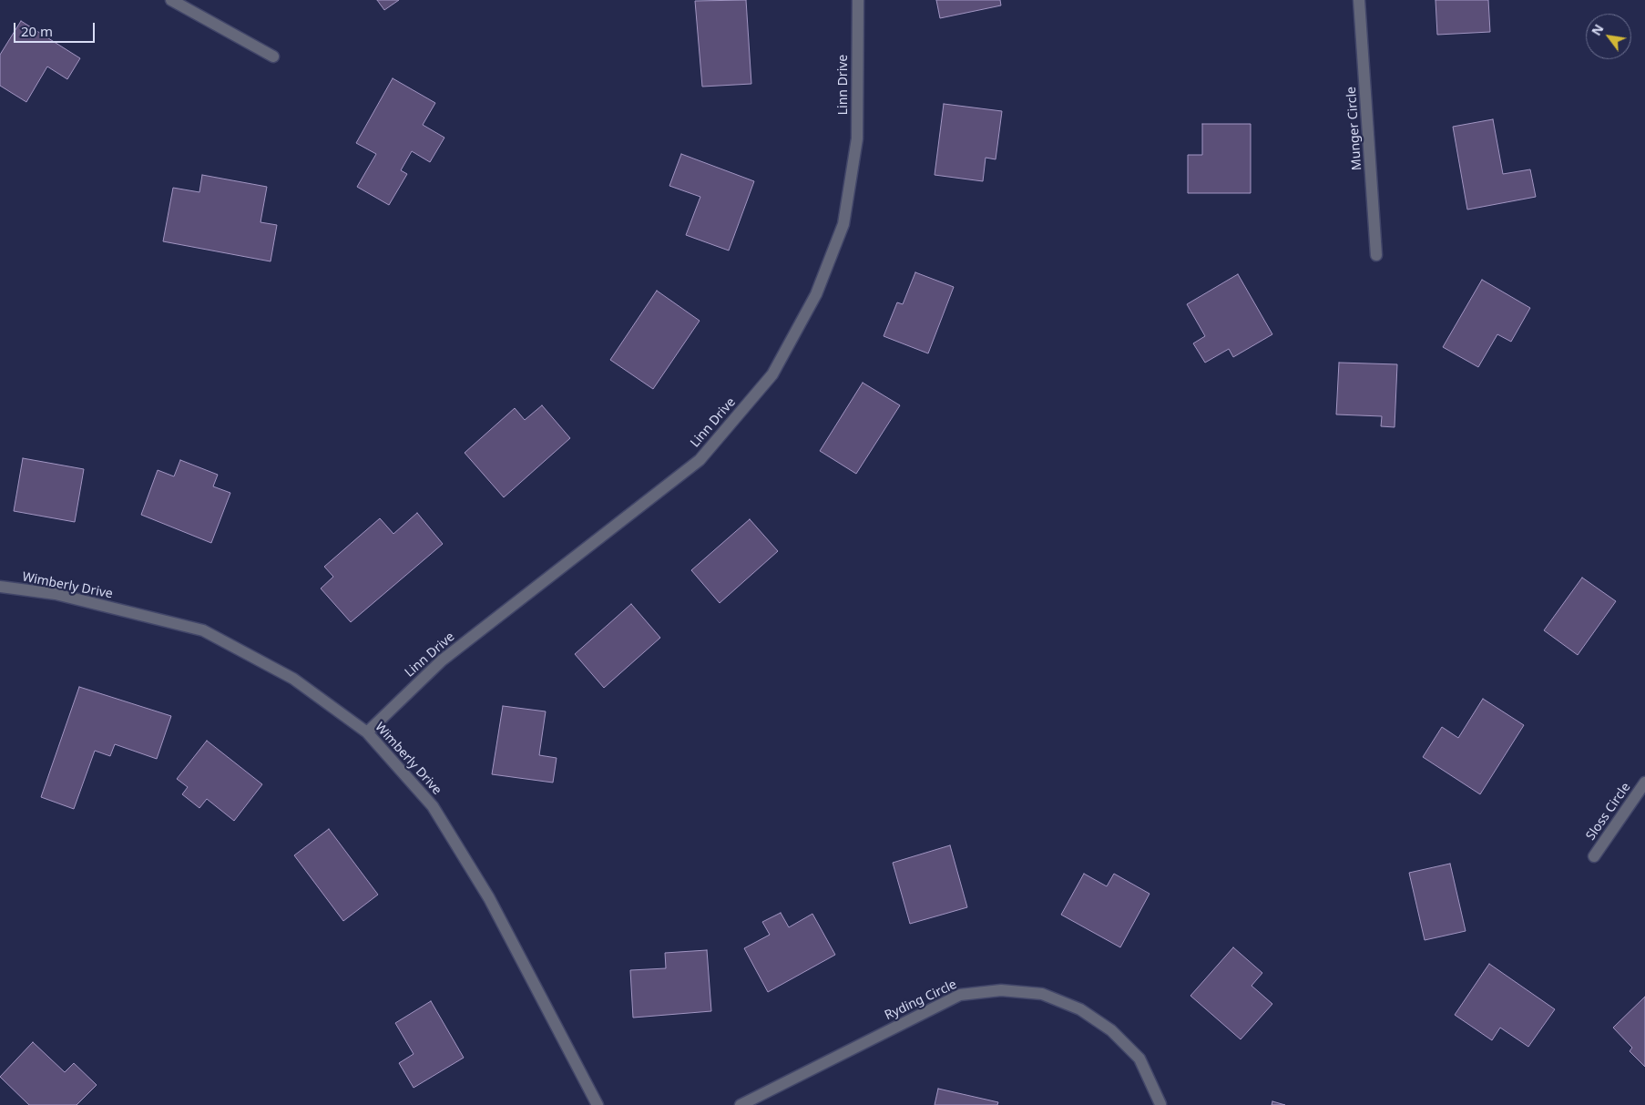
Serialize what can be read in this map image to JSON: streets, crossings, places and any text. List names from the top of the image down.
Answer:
{
  "streets": {
    "street": [
      "Linn Drive",
      "Munger Circle",
      "Wimberly Drive",
      "Sloss Circle",
      "Ryding Circle"
    ]
  },
  "crossings": [
    ["Linn Drive", "Wimberly Drive"]
  ],
  "scale_bar": "20 m",
  "north": "top left"
}
